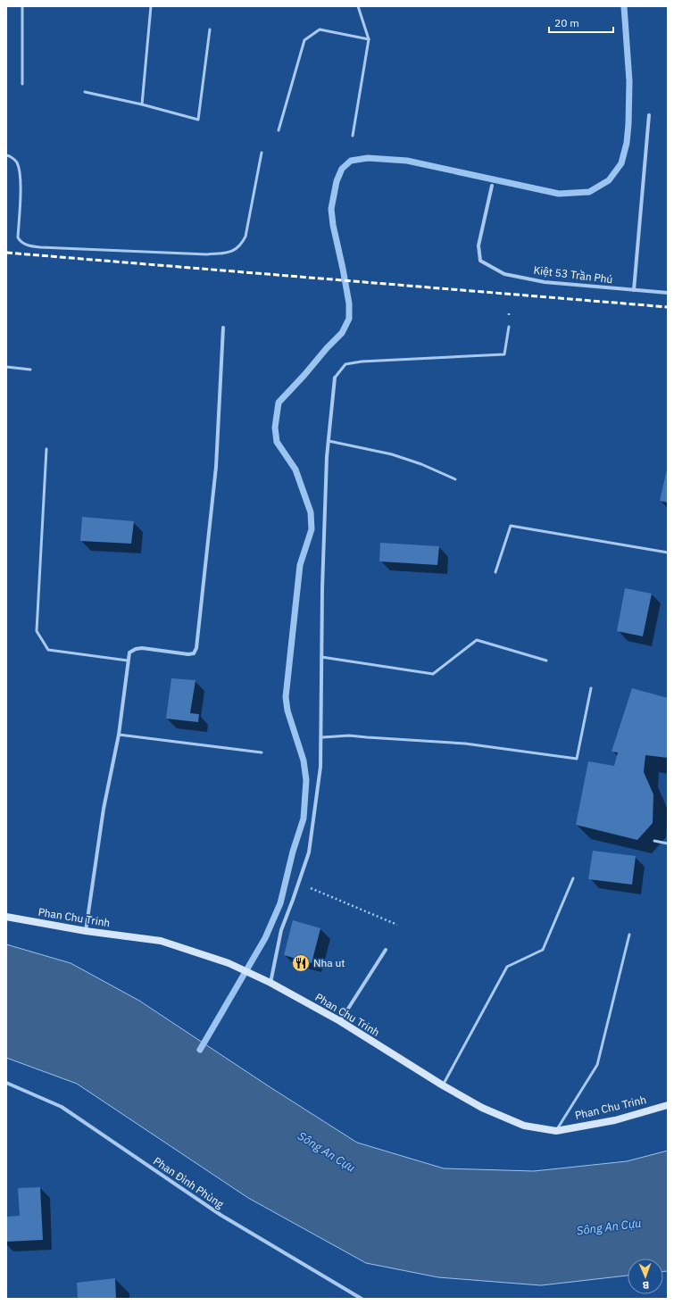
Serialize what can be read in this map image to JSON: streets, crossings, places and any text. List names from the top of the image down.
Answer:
{
  "streets": {
    "street": ["Kiệt 53 Trần Phú", "Phan Chu Trinh", "Phan Đình Phùng"]
  },
  "water": ["Sông An Cựu"],
  "places": {
    "restaurant": ["Nha ut"]
  },
  "scale_bar": "20 m",
  "north": "bottom"
}
